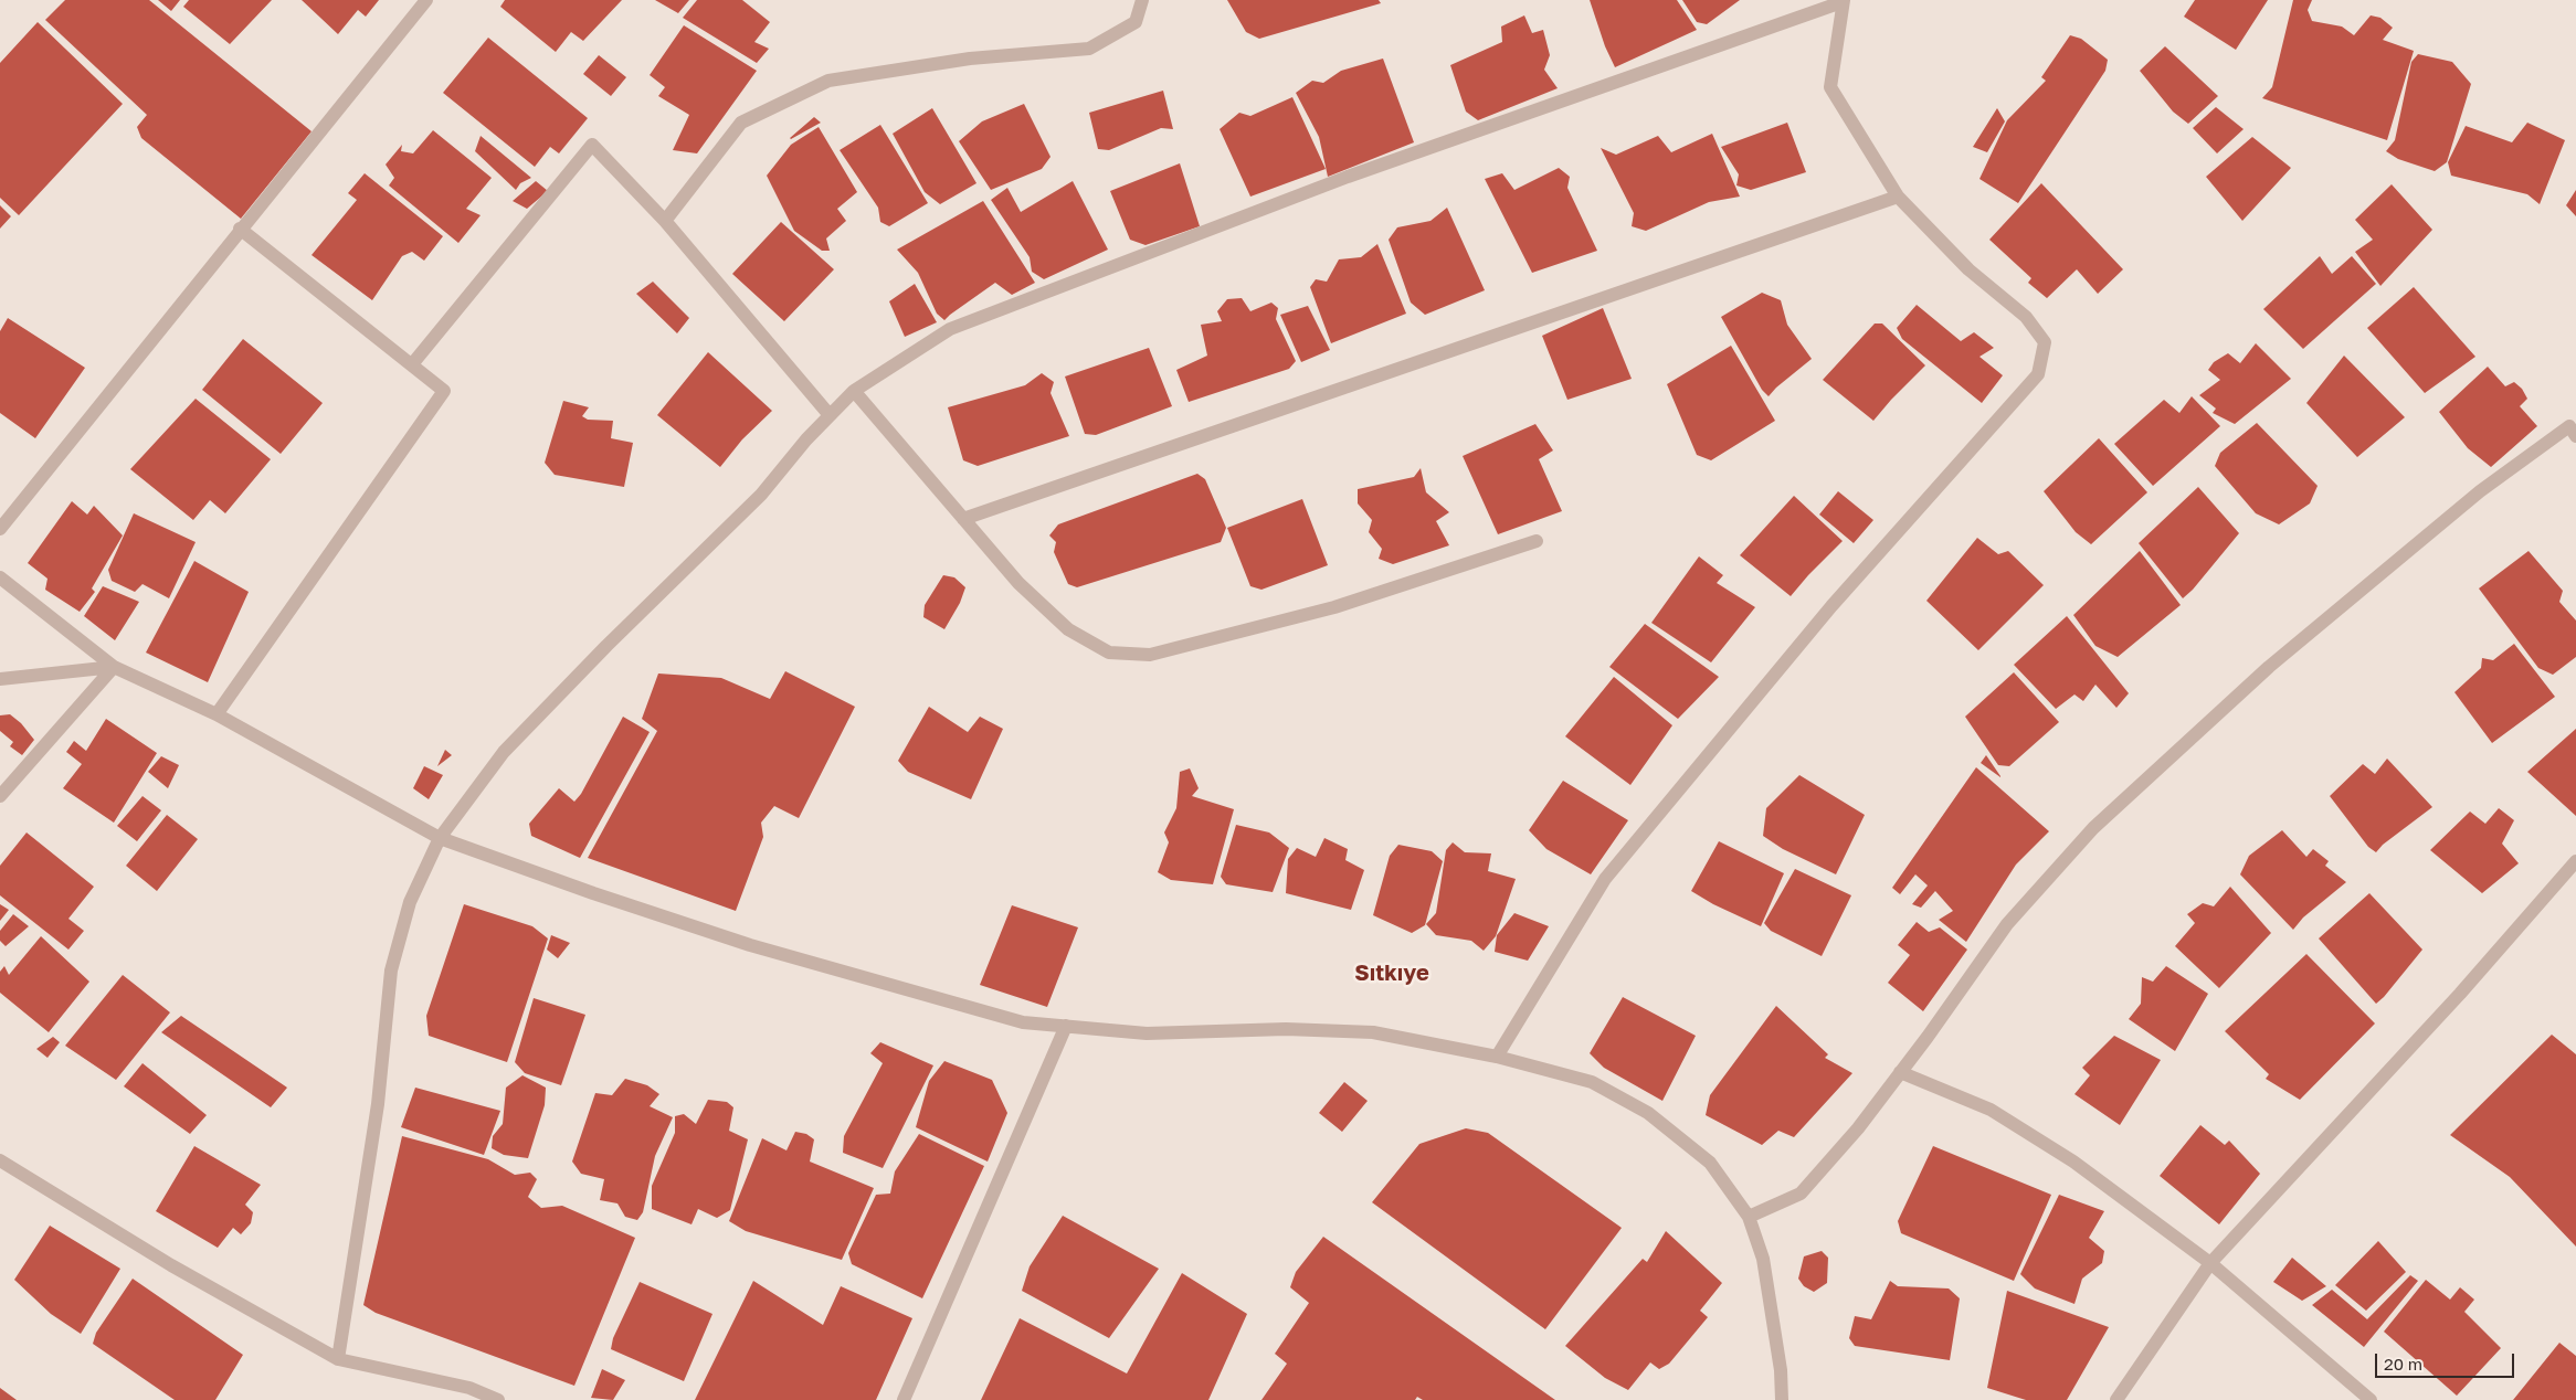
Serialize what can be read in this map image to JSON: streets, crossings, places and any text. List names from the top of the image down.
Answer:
{
  "districts": ["Sıtkıye"],
  "scale_bar": "20 m"
}
